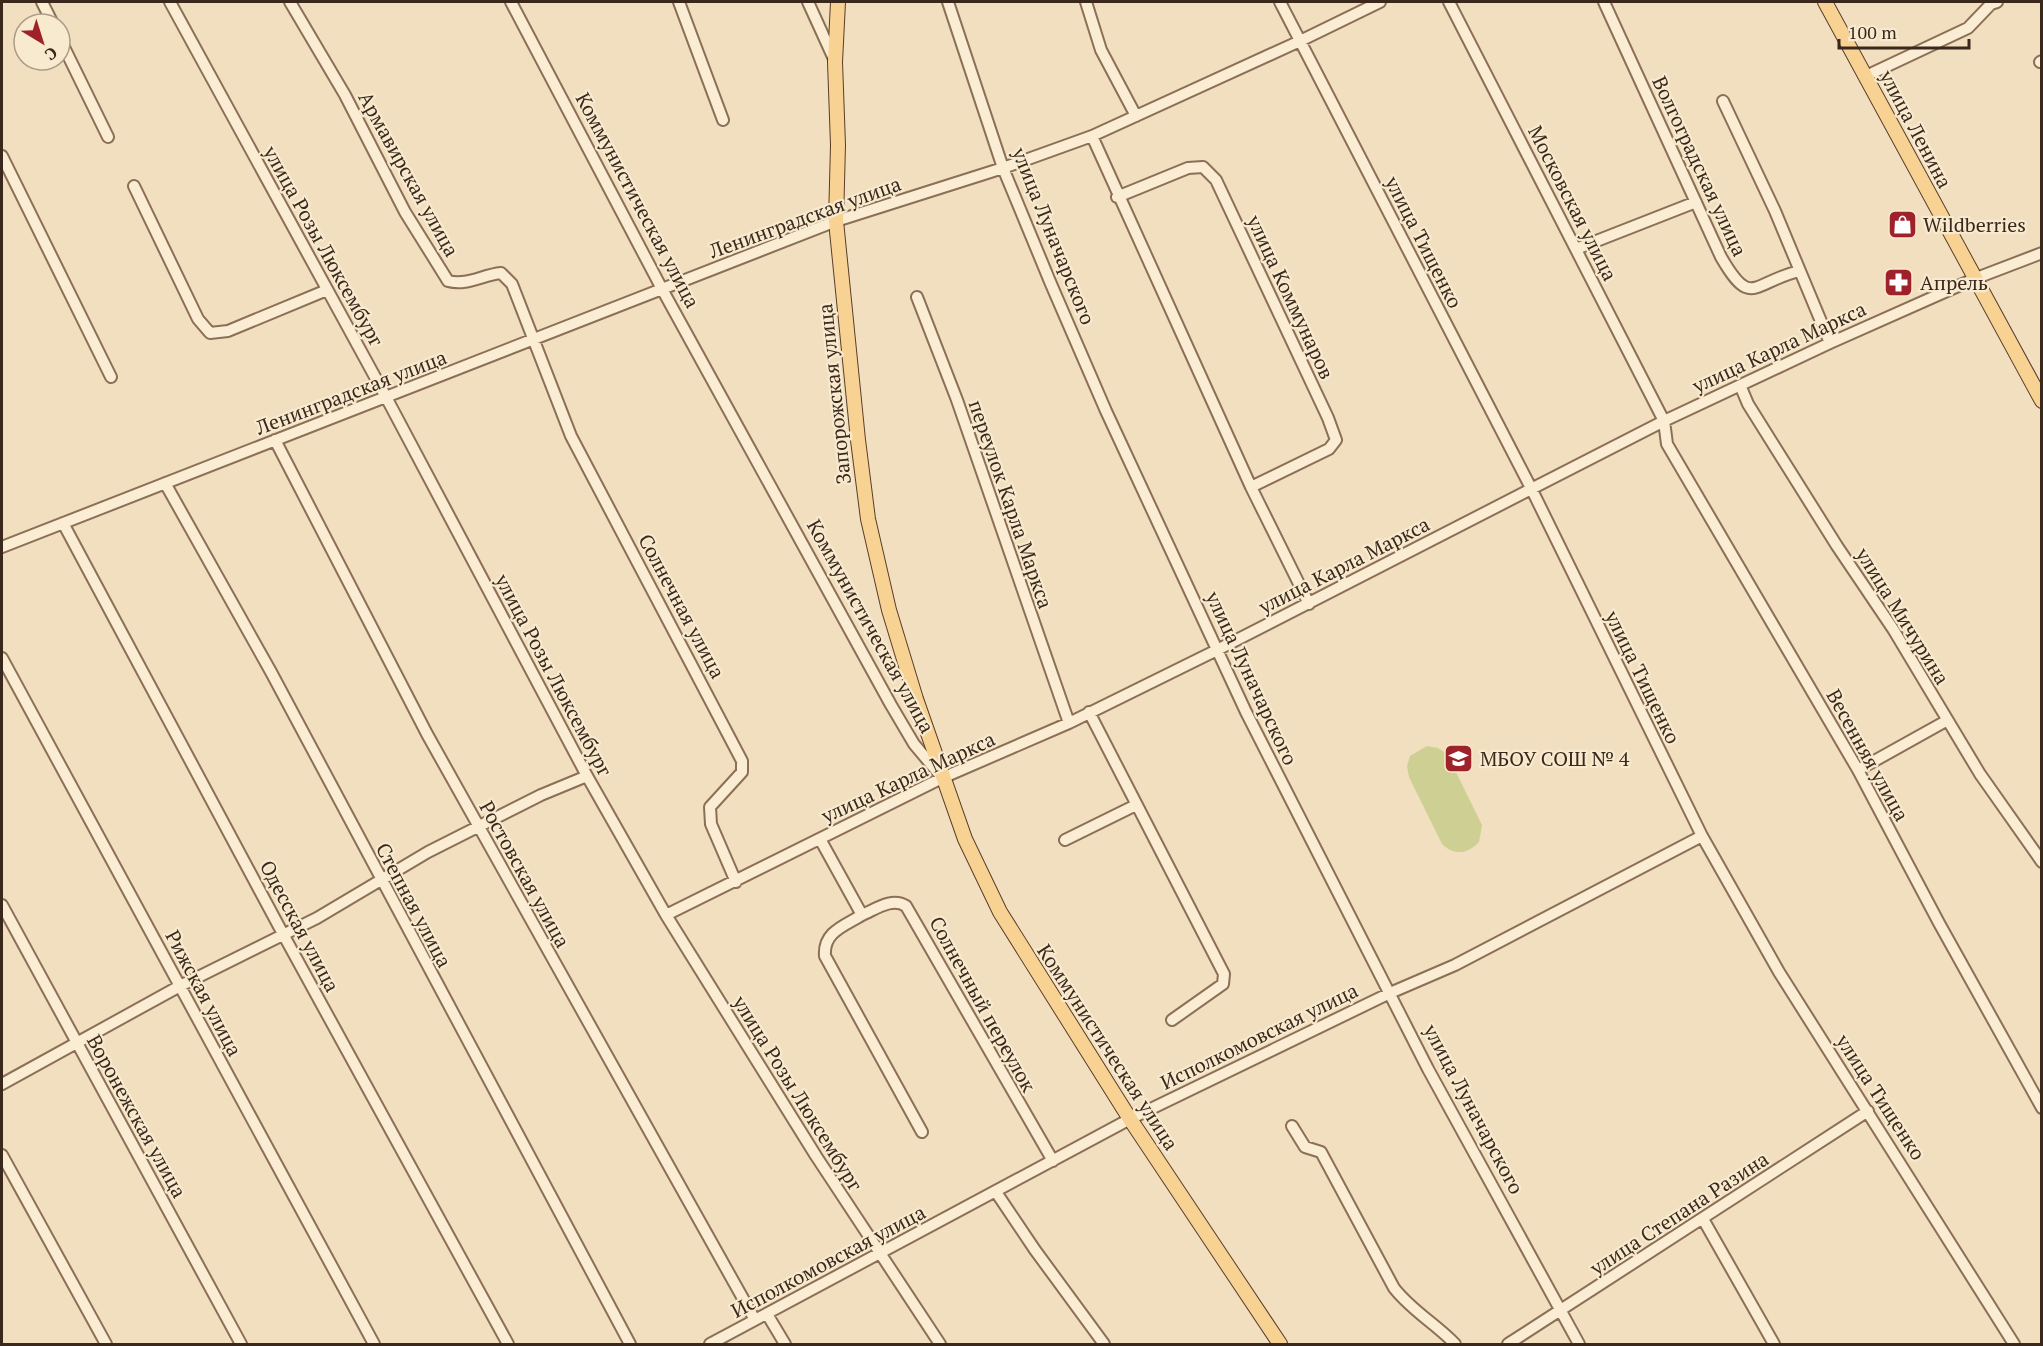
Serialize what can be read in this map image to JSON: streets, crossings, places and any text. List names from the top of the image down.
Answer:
{
  "streets": {
    "main road": ["улица Ленина", "Коммунистическая улица", "Запорожская улица"],
    "street": [
      "Волгоградская улица",
      "Армавирская улица",
      "Московская улица",
      "Ленинградская улица",
      "улица Луначарского",
      "улица Тищенко",
      "улица Розы Люксембург",
      "улица Коммунаров",
      "улица Карла Маркса",
      "переулок Карла Маркса",
      "Солнечная улица",
      "улица Мичурина",
      "Весенняя улица",
      "Ростовская улица",
      "Степная улица",
      "Одесская улица",
      "Рижская улица",
      "Солнечный переулок",
      "Исполкомовская улица",
      "Воронежская улица",
      "улица Степана Разина"
    ]
  },
  "crossings": [
    ["улица Ленина", "улица Карла Маркса"],
    ["Армавирская улица", "Ленинградская улица"],
    ["Армавирская улица", "Солнечная улица"],
    ["Коммунистическая улица", "Ленинградская улица"],
    ["Коммунистическая улица", "улица Карла Маркса"],
    ["Коммунистическая улица", "Запорожская улица"],
    ["Коммунистическая улица", "Исполкомовская улица"],
    ["Московская улица", "улица Карла Маркса"],
    ["Московская улица", "Весенняя улица"],
    ["Ленинградская улица", "улица Луначарского"],
    ["Ленинградская улица", "улица Тищенко"],
    ["Ленинградская улица", "улица Розы Люксембург"],
    ["Ленинградская улица", "Запорожская улица"],
    ["Ленинградская улица", "Солнечная улица"],
    ["Ленинградская улица", "Ростовская улица"],
    ["Ленинградская улица", "Степная улица"],
    ["Ленинградская улица", "Одесская улица"],
    ["улица Луначарского", "улица Карла Маркса"],
    ["улица Луначарского", "Исполкомовская улица"],
    ["улица Луначарского", "улица Степана Разина"],
    ["улица Тищенко", "улица Карла Маркса"],
    ["улица Тищенко", "Исполкомовская улица"],
    ["улица Тищенко", "улица Степана Разина"],
    ["улица Розы Люксембург", "улица Карла Маркса"],
    ["улица Розы Люксембург", "Исполкомовская улица"],
    ["улица Карла Маркса", "Запорожская улица"],
    ["улица Карла Маркса", "переулок Карла Маркса"],
    ["улица Карла Маркса", "Солнечная улица"],
    ["улица Карла Маркса", "улица Мичурина"],
    ["улица Карла Маркса", "Весенняя улица"],
    ["Ростовская улица", "Исполкомовская улица"],
    ["Солнечный переулок", "Исполкомовская улица"]
  ],
  "places": {
    "shop": ["Wildberries"],
    "pharmacy": ["Апрель"],
    "school or university": ["МБОУ СОШ № 4"]
  },
  "scale_bar": "100 m",
  "north": "bottom right"
}
